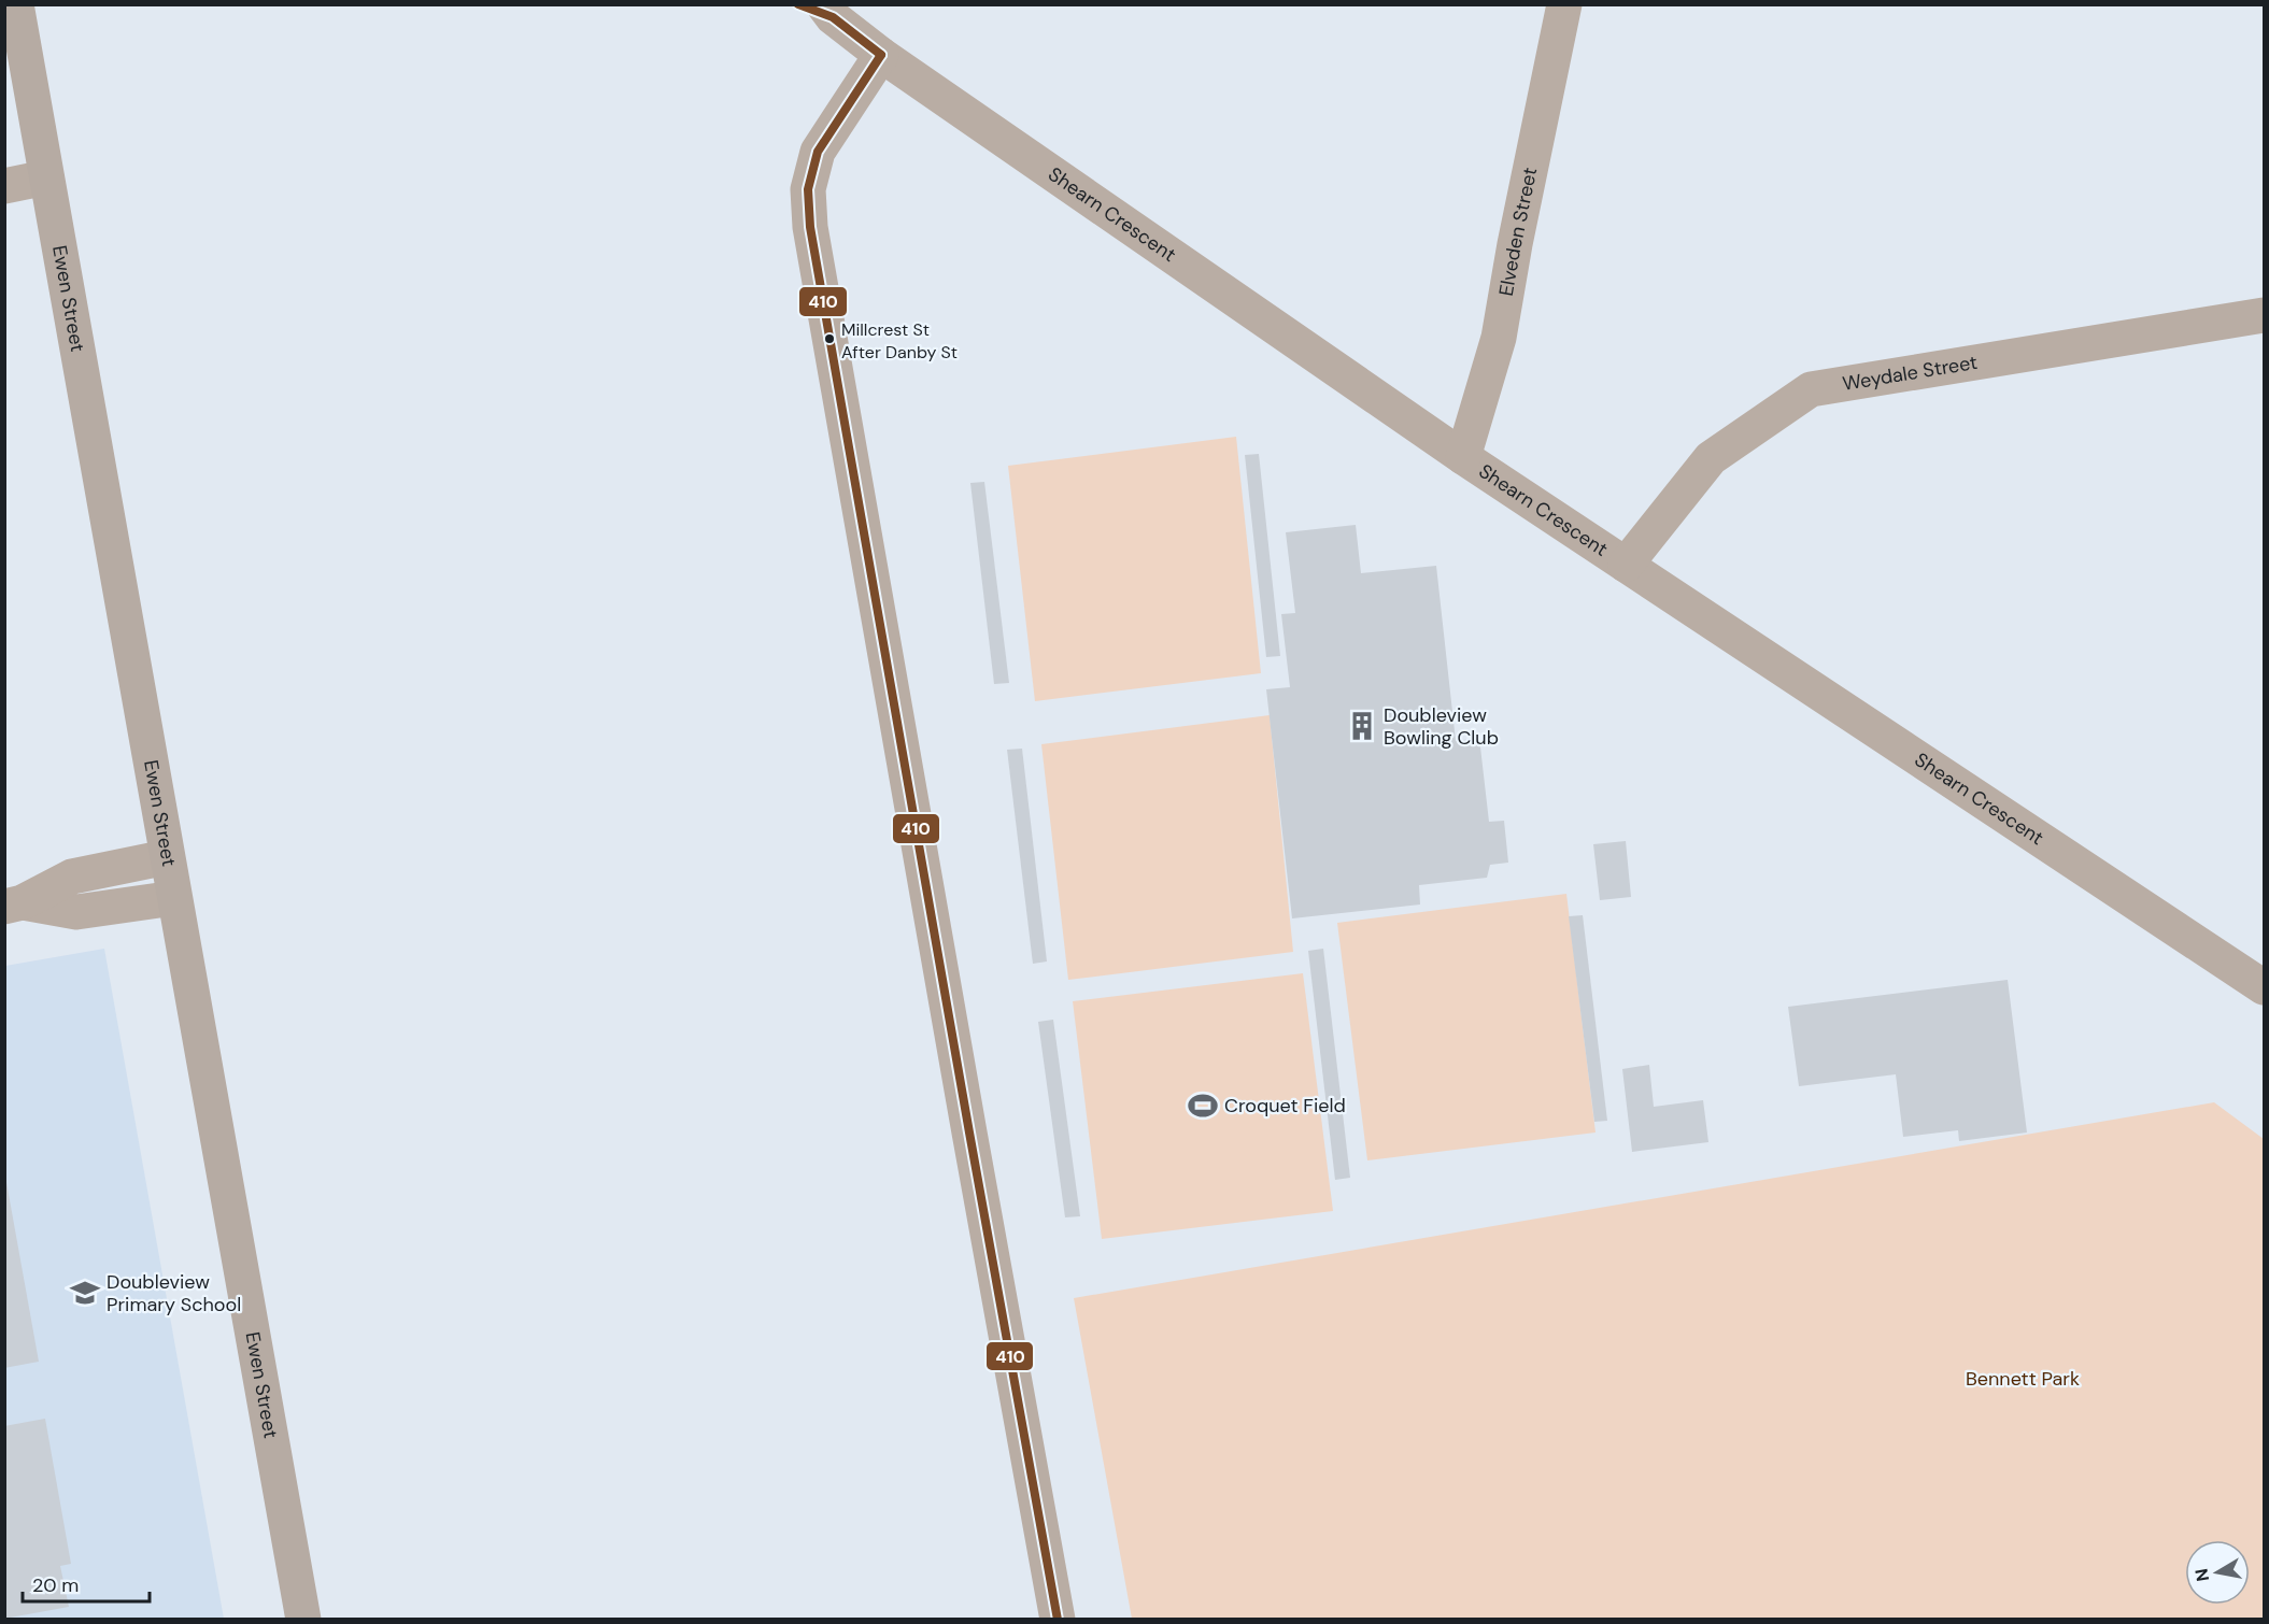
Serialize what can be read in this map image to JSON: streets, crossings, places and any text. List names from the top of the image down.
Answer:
{
  "streets": {
    "main road": ["Ewen Street"],
    "street": ["Shearn Crescent", "Elveden Street", "Weydale Street"]
  },
  "crossings": [
    ["Shearn Crescent", "Elveden Street"],
    ["Shearn Crescent", "Weydale Street"]
  ],
  "parks": ["Bennett Park"],
  "places": {
    "other": ["Millcrest St After Danby St"],
    "building": ["Doubleview Bowling Club"],
    "sports": ["Croquet Field"],
    "school or university": ["Doubleview Primary School"]
  },
  "lines": ["transit line 410"],
  "scale_bar": "20 m",
  "north": "left"
}
